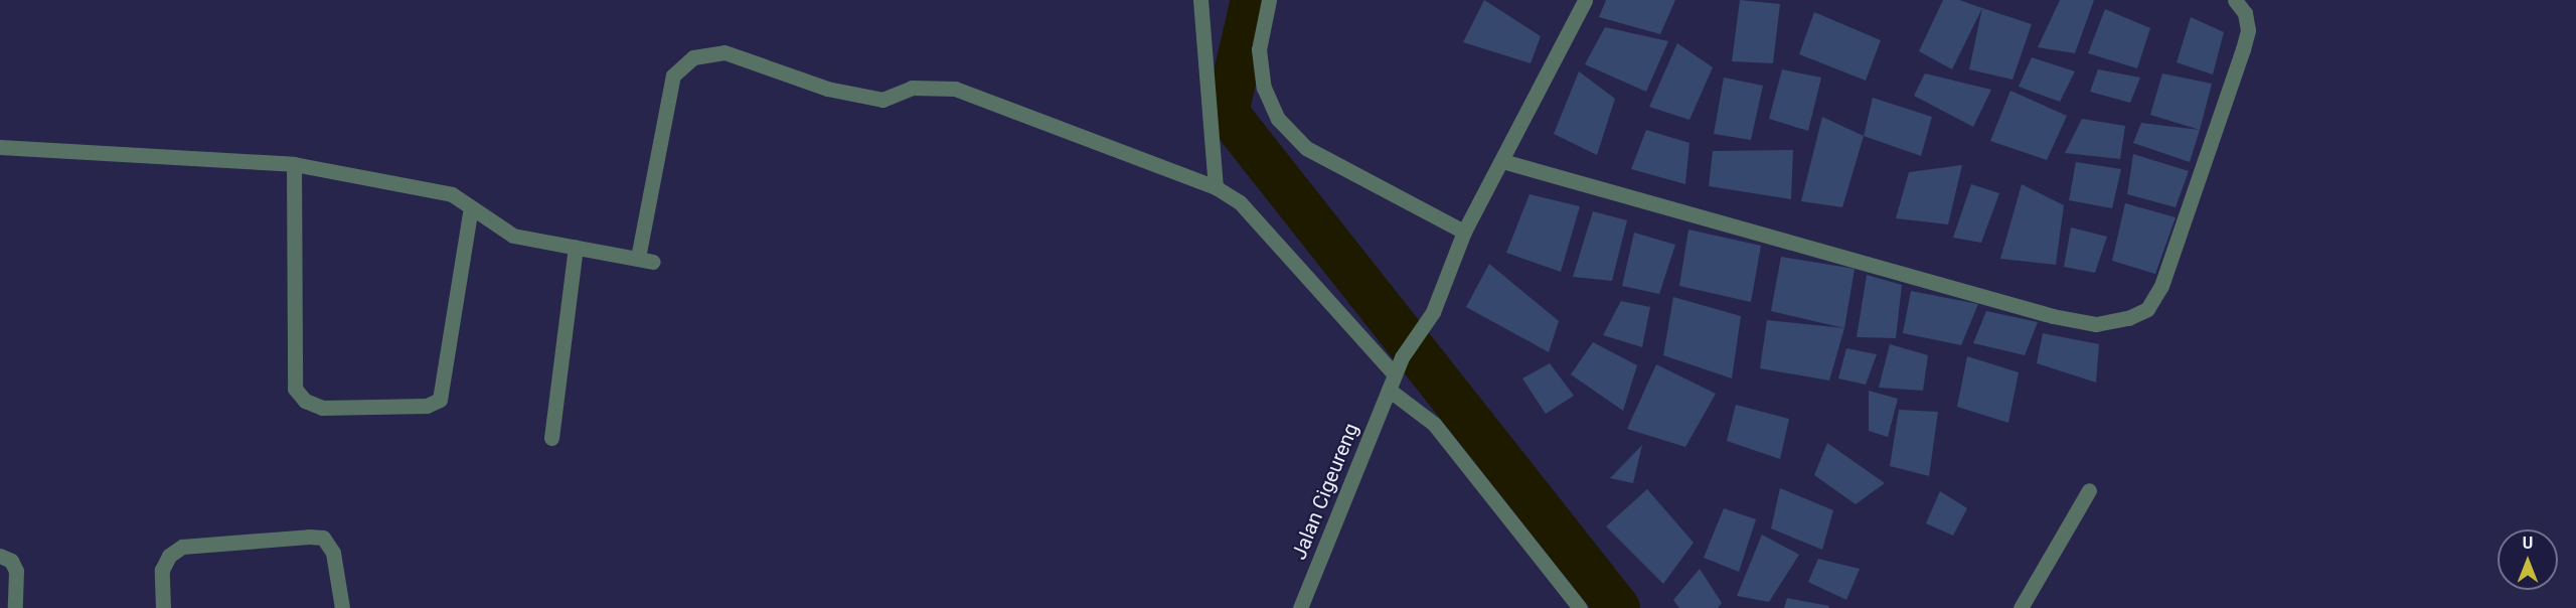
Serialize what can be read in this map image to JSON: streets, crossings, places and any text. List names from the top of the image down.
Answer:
{
  "streets": {
    "street": ["Jalan Cigeureng"]
  },
  "north": "top"
}
